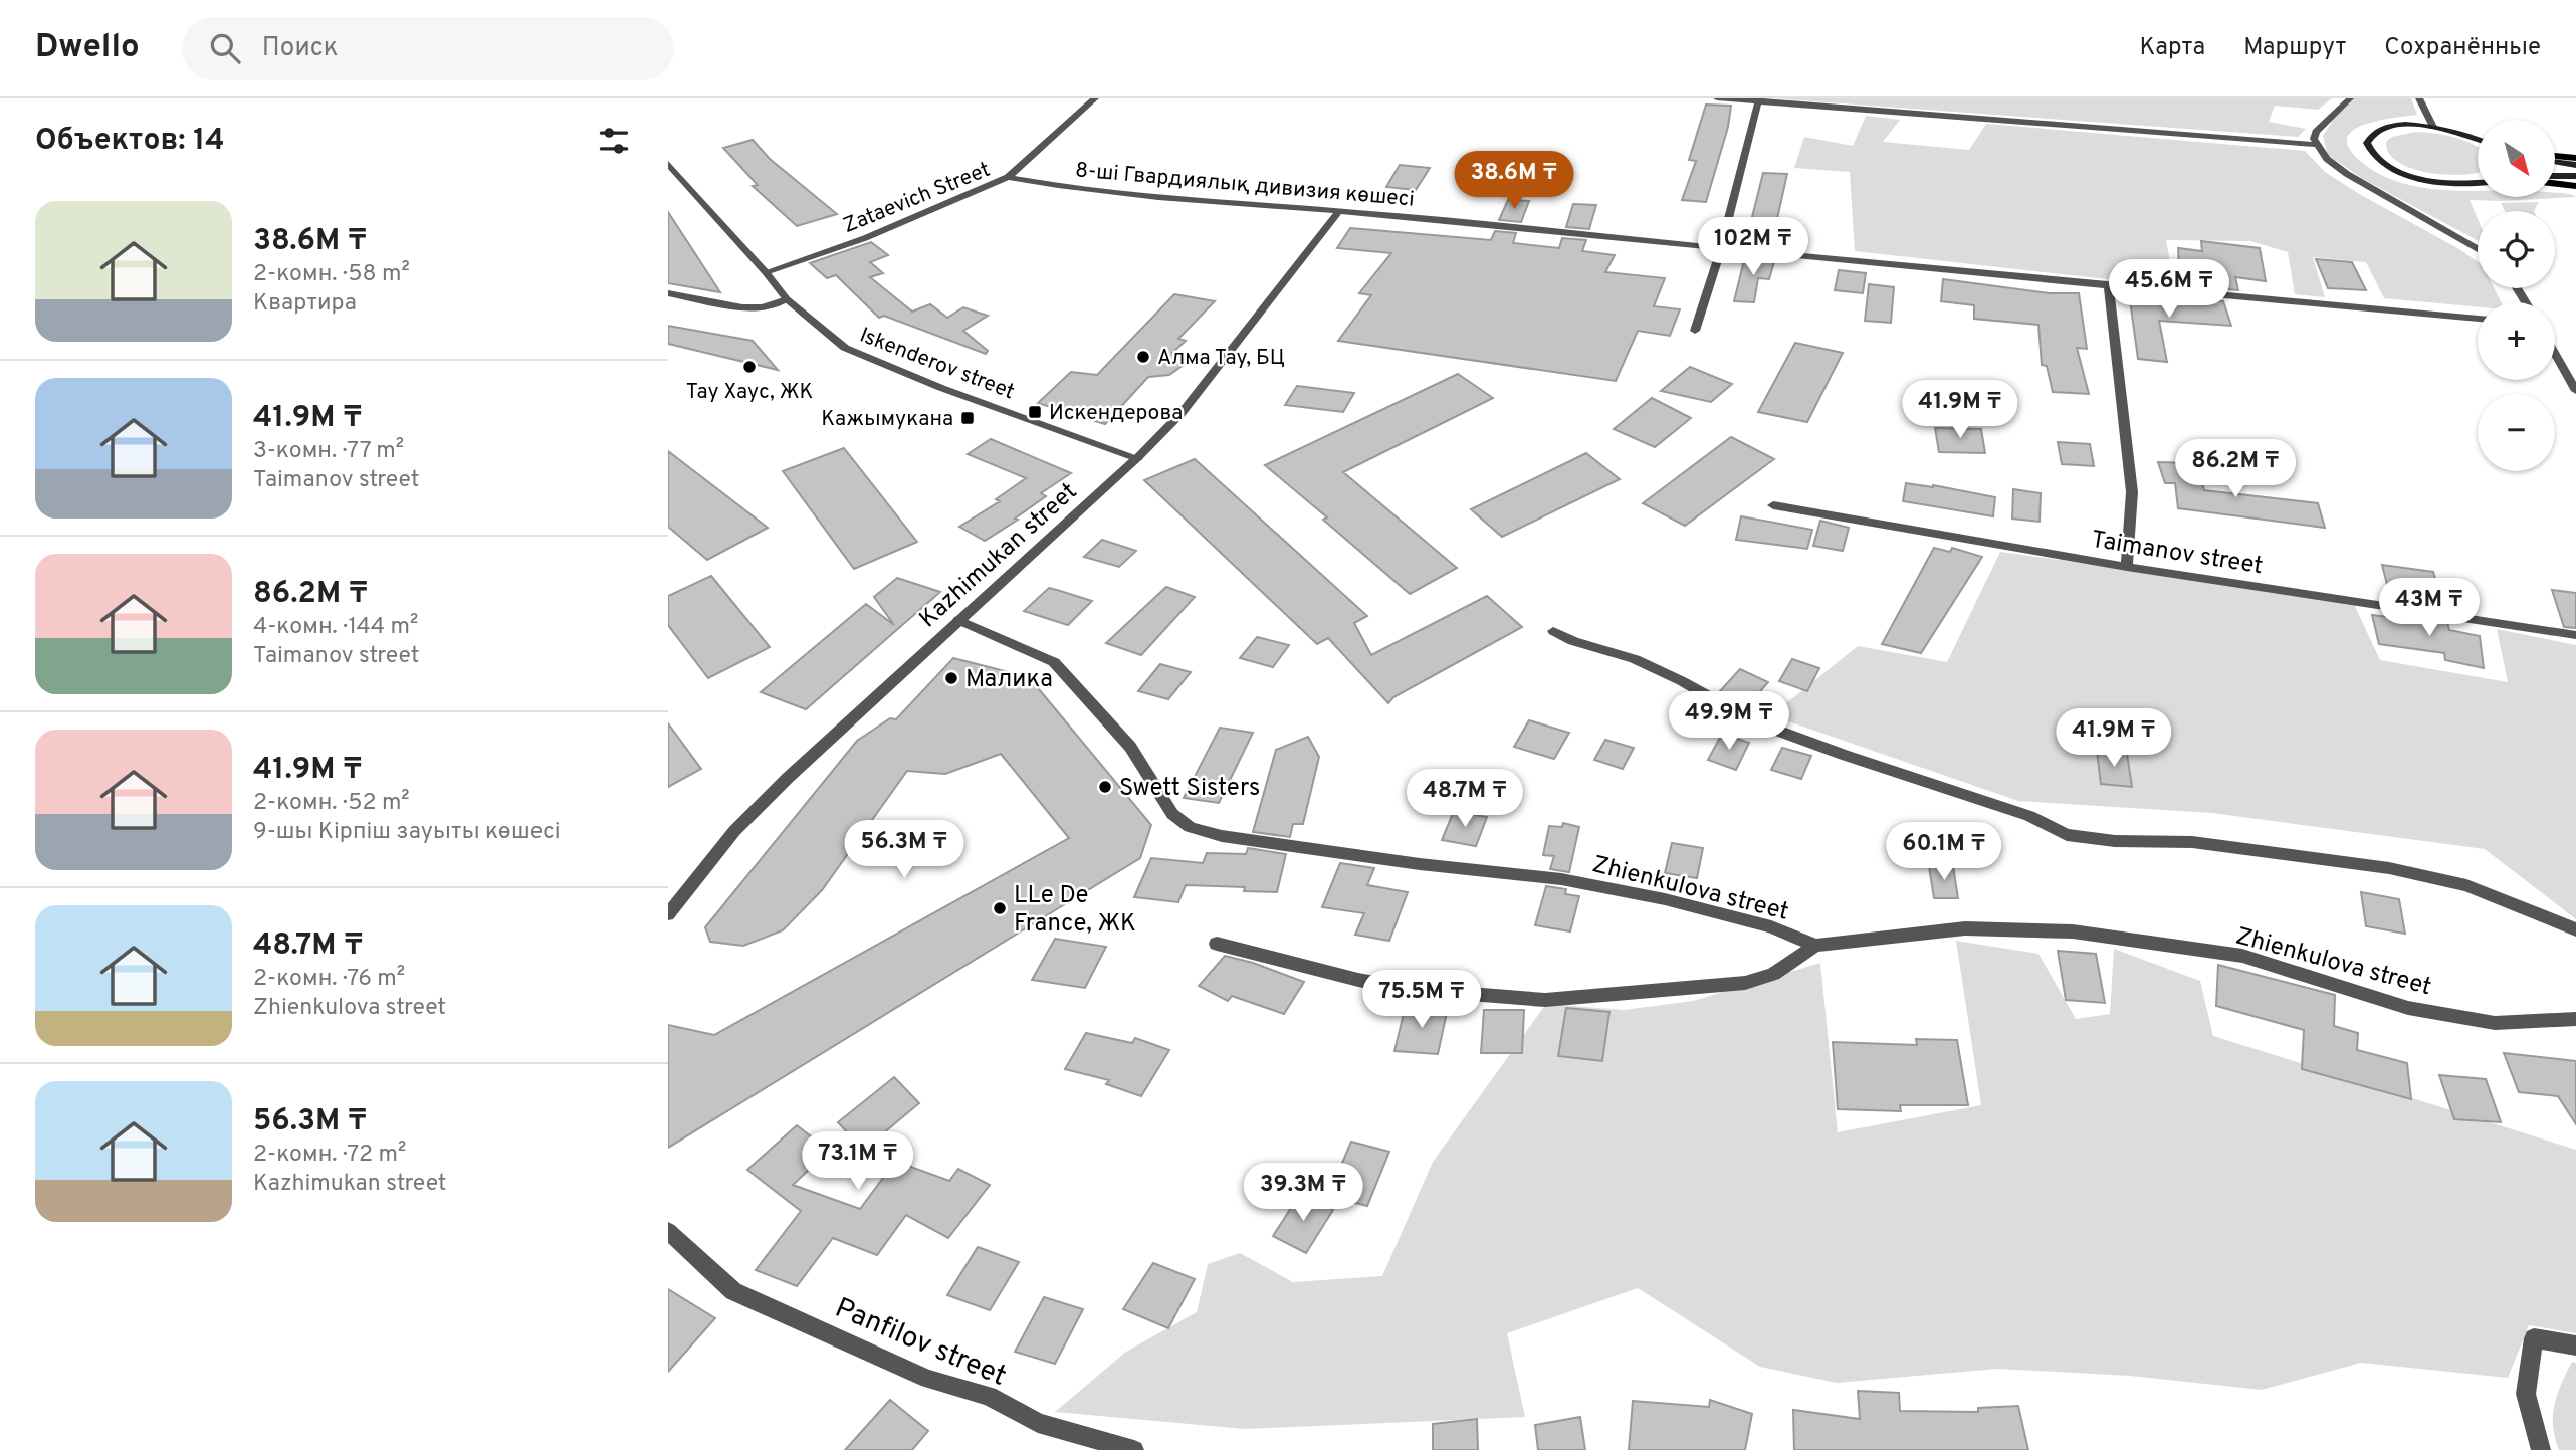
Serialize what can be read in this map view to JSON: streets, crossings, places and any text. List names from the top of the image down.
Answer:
{
  "streets": {
    "street": [
      "8-ші Гвардиялық дивизия көшесі",
      "Zataevich Street",
      "Iskenderov street",
      "Taimanov street",
      "Kazhimukan street",
      "Zhienkulova street",
      "Panfilov street"
    ]
  },
  "crossings": [
    ["8-ші Гвардиялық дивизия көшесі", "Zataevich Street"],
    ["8-ші Гвардиялық дивизия көшесі", "Kazhimukan street"],
    ["Zataevich Street", "Iskenderov street"],
    ["Iskenderov street", "Kazhimukan street"],
    ["Kazhimukan street", "Zhienkulova street"]
  ],
  "places": {
    "other": [
      "Алма Тау, БЦ",
      "Тау Хаус, ЖК",
      "Малика",
      "Swett Sisters",
      "LLe De France, ЖК"
    ],
    "transit": ["Искендерова", "Кажымукана"]
  },
  "north": "bottom right",
  "page": {
    "header": "Dwello",
    "search": "Поиск",
    "nav": ["Карта", "Маршрут", "Сохранённые"],
    "heading": "Объектов: 14",
    "map_buttons": ["+", "−"],
    "price": [
      "38.6M ₸",
      "102M ₸",
      "45.6M ₸",
      "41.9M ₸",
      "86.2M ₸",
      "43M ₸",
      "49.9M ₸",
      "41.9M ₸",
      "48.7M ₸",
      "56.3M ₸",
      "60.1M ₸",
      "75.5M ₸",
      "73.1M ₸",
      "39.3M ₸"
    ],
    "list": [
      {
        "name": "38.6M ₸",
        "note": "2-комн. · 58 m² · Квартира"
      },
      {
        "name": "41.9M ₸",
        "note": "3-комн. · 77 m² · Taimanov street"
      },
      {
        "name": "86.2M ₸",
        "note": "4-комн. · 144 m² · Taimanov street"
      },
      {
        "name": "41.9M ₸",
        "note": "2-комн. · 52 m² · 9-шы Кірпіш зауыты көшесі"
      },
      {
        "name": "48.7M ₸",
        "note": "2-комн. · 76 m² · Zhienkulova street"
      },
      {
        "name": "56.3M ₸",
        "note": "2-комн. · 72 m² · Kazhimukan street"
      }
    ]
  }
}
